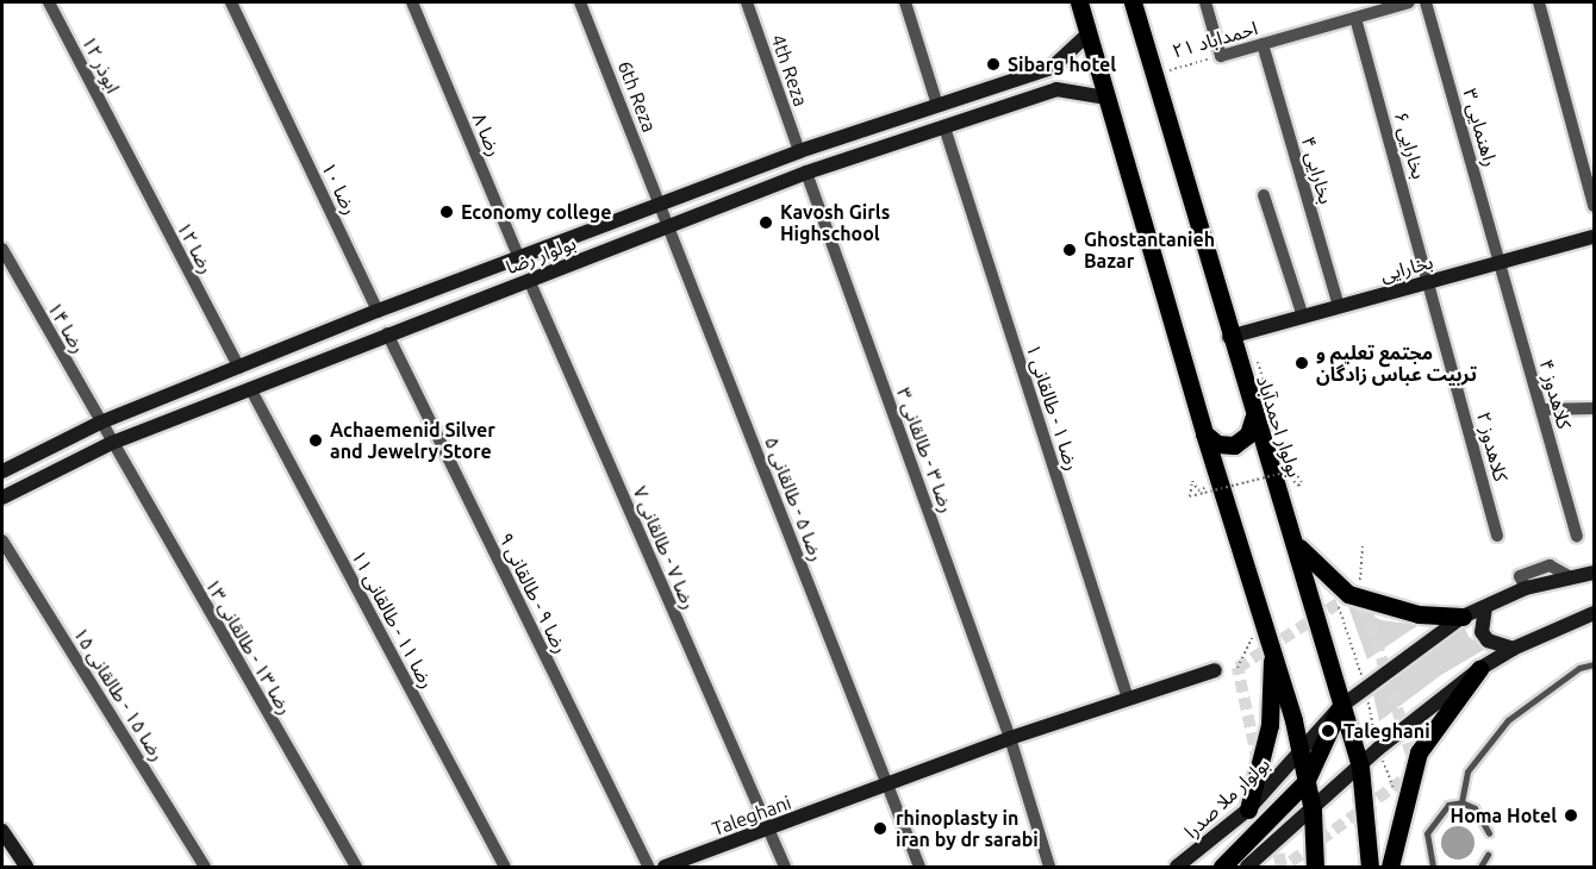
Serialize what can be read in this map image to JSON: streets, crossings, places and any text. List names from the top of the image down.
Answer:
{
  "streets": {
    "main road": ["بولوار احمدآباد"],
    "street": [
      "احمداباد ۲۱",
      "ابوذر ۱۲",
      "4th Reza",
      "6th Reza",
      "راهنمایی ۳",
      "رضا ۸",
      "بخارایی ۶",
      "بخارایی ۴",
      "رضا ۱۰",
      "رضا ۱۲",
      "بولوار رضا",
      "بخارایی",
      "رضا ۱۴",
      "کلاهدوز ۴",
      "رضا ۱ - طالقانی ۱",
      "کلاهدوز ۲",
      "رضا ۳ - طالقانی ۳",
      "رضا ۵ - طالقانی ۵",
      "رضا ۷ - طالقانی ۷",
      "رضا ۹ - طالقانی ۹",
      "رضا ۱۱ - طالقانی ۱۱",
      "رضا ۱۳ - طالقانی ۱۳",
      "رضا ۱۵ - طالقانی ۱۵",
      "بولوار ملا صدرا",
      "Taleghani"
    ]
  },
  "crossings": [
    ["احمداباد ۲۱", "بخارایی ۶"],
    ["احمداباد ۲۱", "بخارایی ۴"],
    ["احمداباد ۲۱", "بولوار احمدآباد"],
    ["ابوذر ۱۲", "رضا ۱۲"],
    ["4th Reza", "بولوار رضا"],
    ["6th Reza", "بولوار رضا"],
    ["6th Reza", "رضا ۵ - طالقانی ۵"],
    ["راهنمایی ۳", "بخارایی"],
    ["راهنمایی ۳", "کلاهدوز ۴"],
    ["رضا ۸", "بولوار رضا"],
    ["بخارایی ۶", "بخارایی"],
    ["بخارایی ۶", "کلاهدوز ۲"],
    ["بخارایی ۴", "بخارایی"],
    ["رضا ۱۰", "بولوار رضا"],
    ["رضا ۱۲", "بولوار رضا"],
    ["بولوار رضا", "رضا ۱۴"],
    ["بولوار رضا", "رضا ۱ - طالقانی ۱"],
    ["بولوار رضا", "رضا ۳ - طالقانی ۳"],
    ["بولوار رضا", "رضا ۵ - طالقانی ۵"],
    ["بولوار رضا", "رضا ۷ - طالقانی ۷"],
    ["بولوار رضا", "رضا ۹ - طالقانی ۹"],
    ["بولوار رضا", "رضا ۱۱ - طالقانی ۱۱"],
    ["بولوار رضا", "رضا ۱۳ - طالقانی ۱۳"],
    ["بخارایی", "کلاهدوز ۴"],
    ["بخارایی", "بولوار احمدآباد"],
    ["بخارایی", "کلاهدوز ۲"],
    ["رضا ۱۴", "رضا ۱۳ - طالقانی ۱۳"],
    ["رضا ۱ - طالقانی ۱", "Taleghani"],
    ["بولوار احمدآباد", "بولوار ملا صدرا"],
    ["رضا ۳ - طالقانی ۳", "Taleghani"],
    ["رضا ۵ - طالقانی ۵", "Taleghani"],
    ["رضا ۷ - طالقانی ۷", "Taleghani"]
  ],
  "places": [
    "Sibarg hotel",
    "Economy college",
    "Kavosh Girls Highschool",
    "Ghostantanieh Bazar",
    "مجتمع تعلیم و تربیت عباس زادگان",
    "Achaemenid Silver and Jewelry Store",
    "Taleghani",
    "Homa Hotel",
    "rhinoplasty in iran by dr sarabi"
  ]
}
